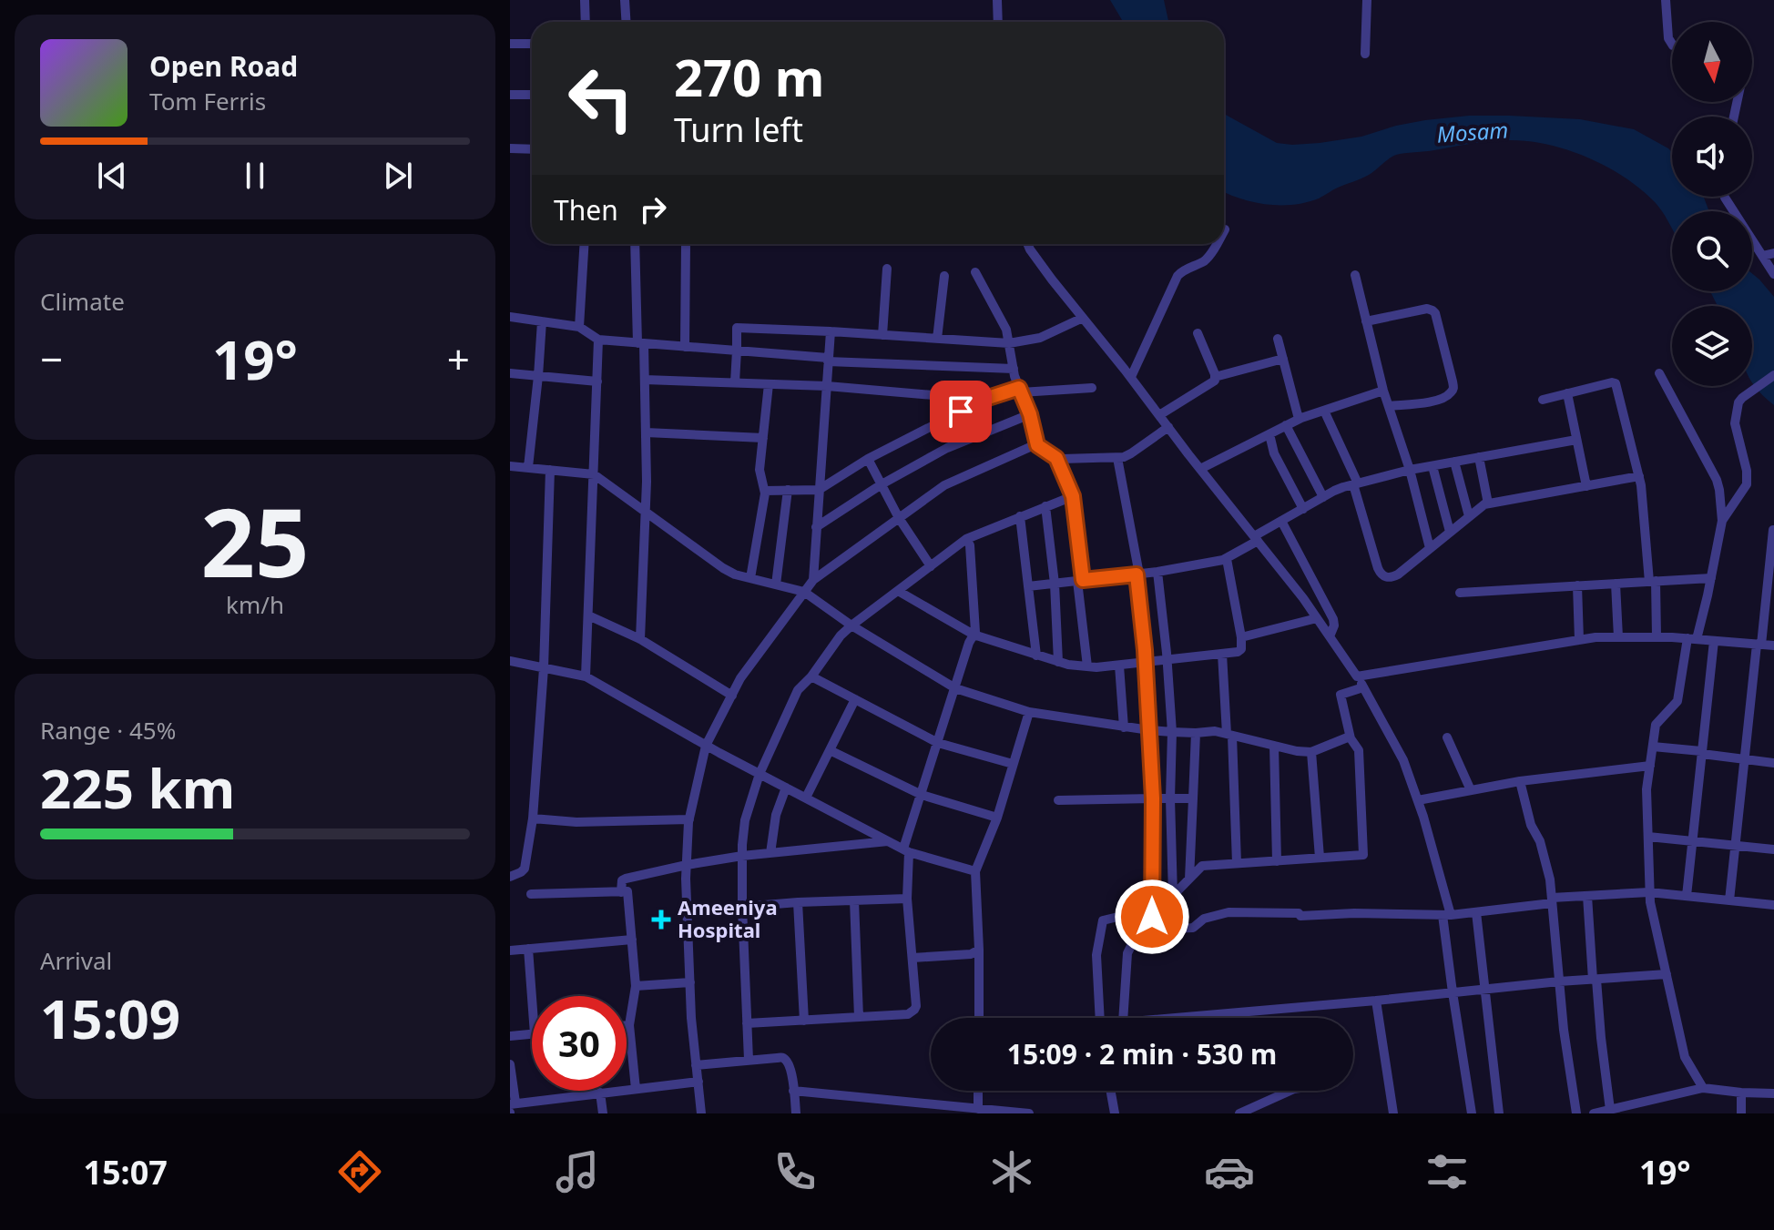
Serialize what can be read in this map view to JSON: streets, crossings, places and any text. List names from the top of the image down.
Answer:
{
  "water": ["Mosam"],
  "places": {
    "health": ["Ameeniya Hospital"]
  },
  "north": "bottom",
  "page": {
    "turn": ["270 m", "Turn left"],
    "song": ["Open Road", "Tom Ferris"],
    "then": "Then",
    "tile": [
      "Climate",
      ["25", "km/h"],
      ["Range · 45%", "225 km"],
      ["Arrival", "15:09"]
    ],
    "heat": ["−", "19°", "+"],
    "limit": "30",
    "trip": "15:09 · 2 min · 530 m",
    "tabs": ["15:07", "19°"]
  }
}
